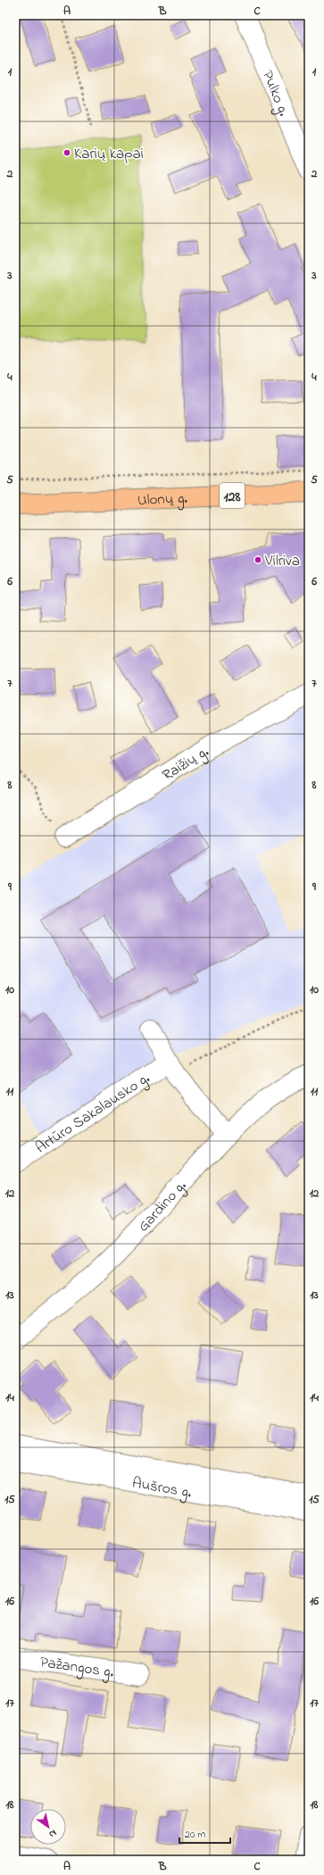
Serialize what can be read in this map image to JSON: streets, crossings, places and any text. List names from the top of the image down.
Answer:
{
  "streets": {
    "main road": ["128", "Ulonų g."],
    "street": [
      "Pulko g.",
      "Raižių g.",
      "Artūro Sakalausko g.",
      "Gardino g.",
      "Aušros g.",
      "Pažangos g."
    ]
  },
  "places": ["Karių kapai", "Vilriva"],
  "scale_bar": "20 m",
  "north": "bottom right",
  "grid": {
    "columns": ["A", "B", "C"],
    "rows": [
      "1",
      "2",
      "3",
      "4",
      "5",
      "6",
      "7",
      "8",
      "9",
      "10",
      "11",
      "12",
      "13",
      "14",
      "15",
      "16",
      "17",
      "18"
    ]
  }
}
